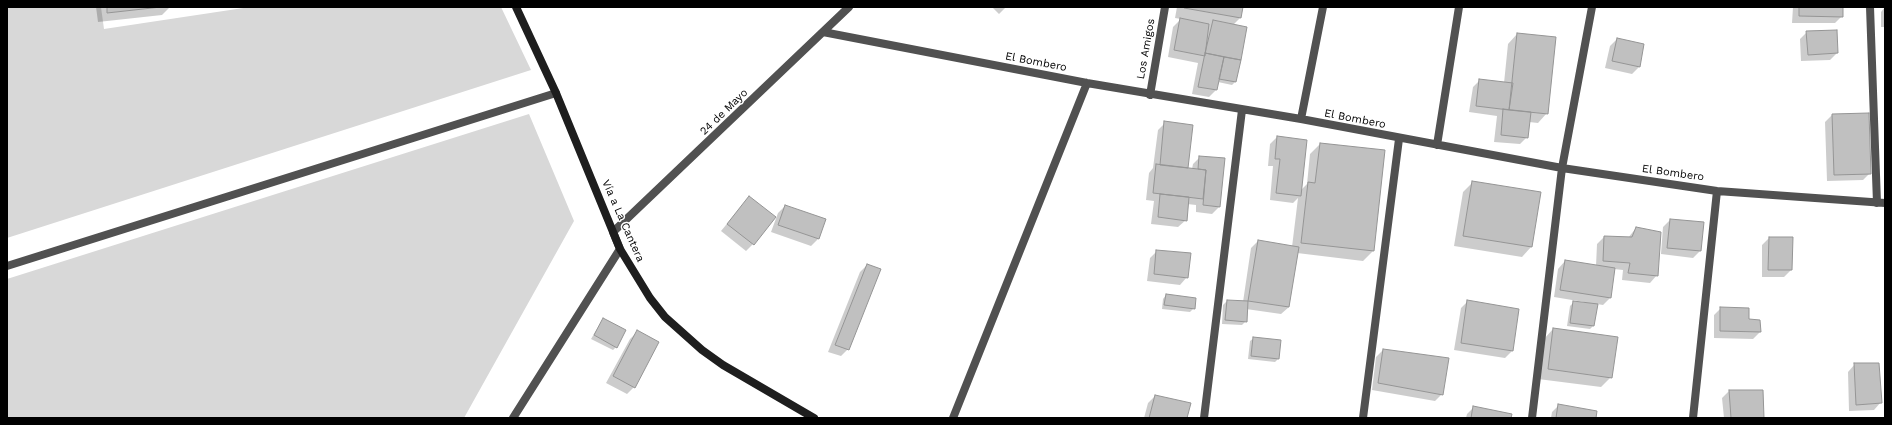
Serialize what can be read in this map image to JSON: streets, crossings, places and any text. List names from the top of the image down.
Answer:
{
  "streets": {
    "main road": ["Vía a La Cantera"],
    "street": ["Los Amigos", "El Bombero", "24 de Mayo"]
  },
  "crossings": [
    ["Los Amigos", "El Bombero"],
    ["El Bombero", "24 de Mayo"],
    ["24 de Mayo", "Vía a La Cantera"]
  ]
}
